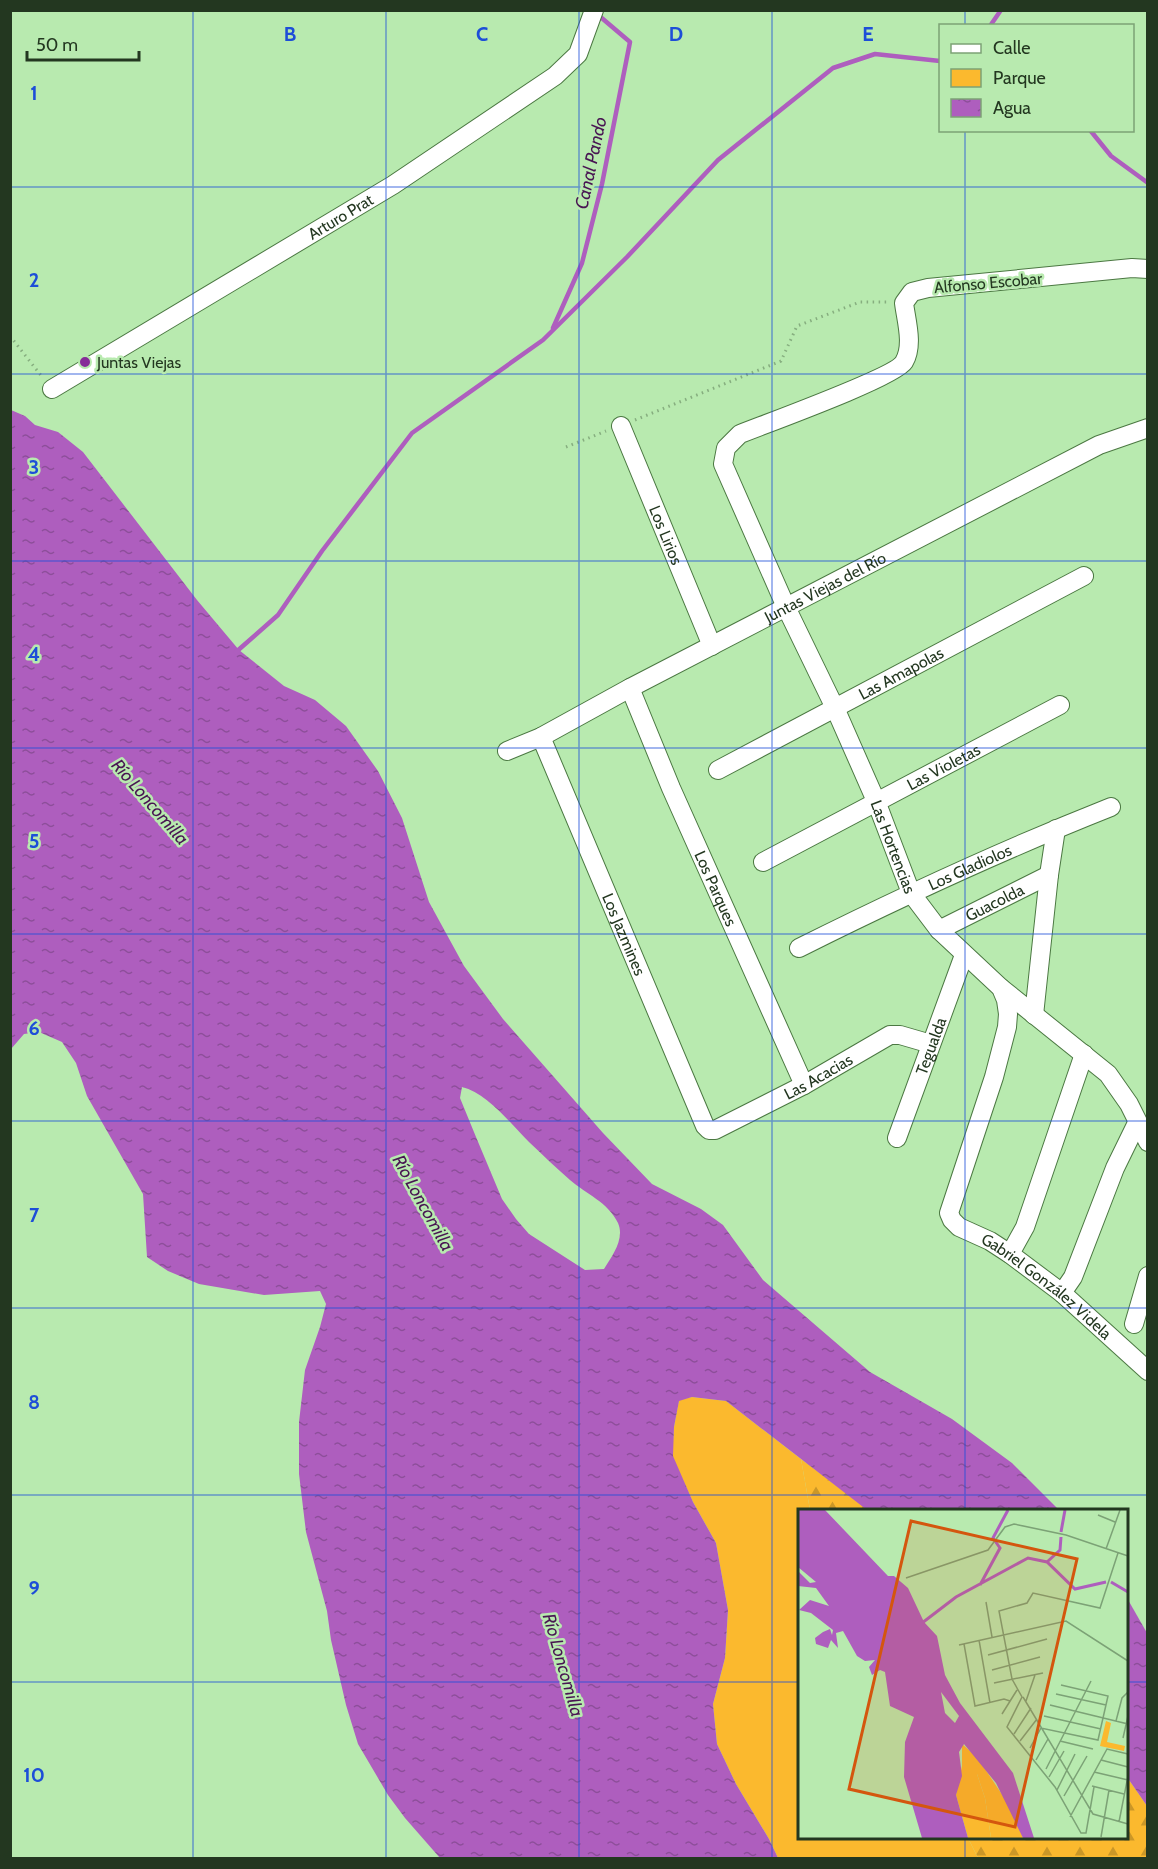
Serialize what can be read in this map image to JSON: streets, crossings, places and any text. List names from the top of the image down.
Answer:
{
  "streets": {
    "street": [
      "Arturo Prat",
      "Alfonso Escobar",
      "Los Lirios",
      "Juntas Viejas del Río",
      "Las Amapolas",
      "Las Violetas",
      "Las Hortencias",
      "Los Gladiolos",
      "Los Parques",
      "Guacolda",
      "Los Jazmines",
      "Tegualda",
      "Las Acacias",
      "Gabriel González Videla"
    ]
  },
  "crossings": [
    ["Alfonso Escobar", "Las Hortencias"],
    ["Los Lirios", "Juntas Viejas del Río"],
    ["Juntas Viejas del Río", "Las Hortencias"],
    ["Juntas Viejas del Río", "Los Parques"],
    ["Juntas Viejas del Río", "Los Jazmines"],
    ["Las Amapolas", "Las Hortencias"],
    ["Las Violetas", "Las Hortencias"],
    ["Las Hortencias", "Los Gladiolos"],
    ["Las Hortencias", "Guacolda"],
    ["Las Hortencias", "Tegualda"],
    ["Las Hortencias", "Gabriel González Videla"],
    ["Los Parques", "Las Acacias"],
    ["Los Jazmines", "Las Acacias"],
    ["Tegualda", "Las Acacias"]
  ],
  "water": ["Canal Pando", "Río Loncomilla"],
  "places": ["Juntas Viejas"],
  "legend": ["Calle", "Parque", "Agua"],
  "scale_bar": "50 m",
  "grid": {
    "columns": [
      "B",
      "C",
      "D",
      "E"
    ],
    "rows": [
      "1",
      "2",
      "3",
      "4",
      "5",
      "6",
      "7",
      "8",
      "9",
      "10"
    ]
  }
}
